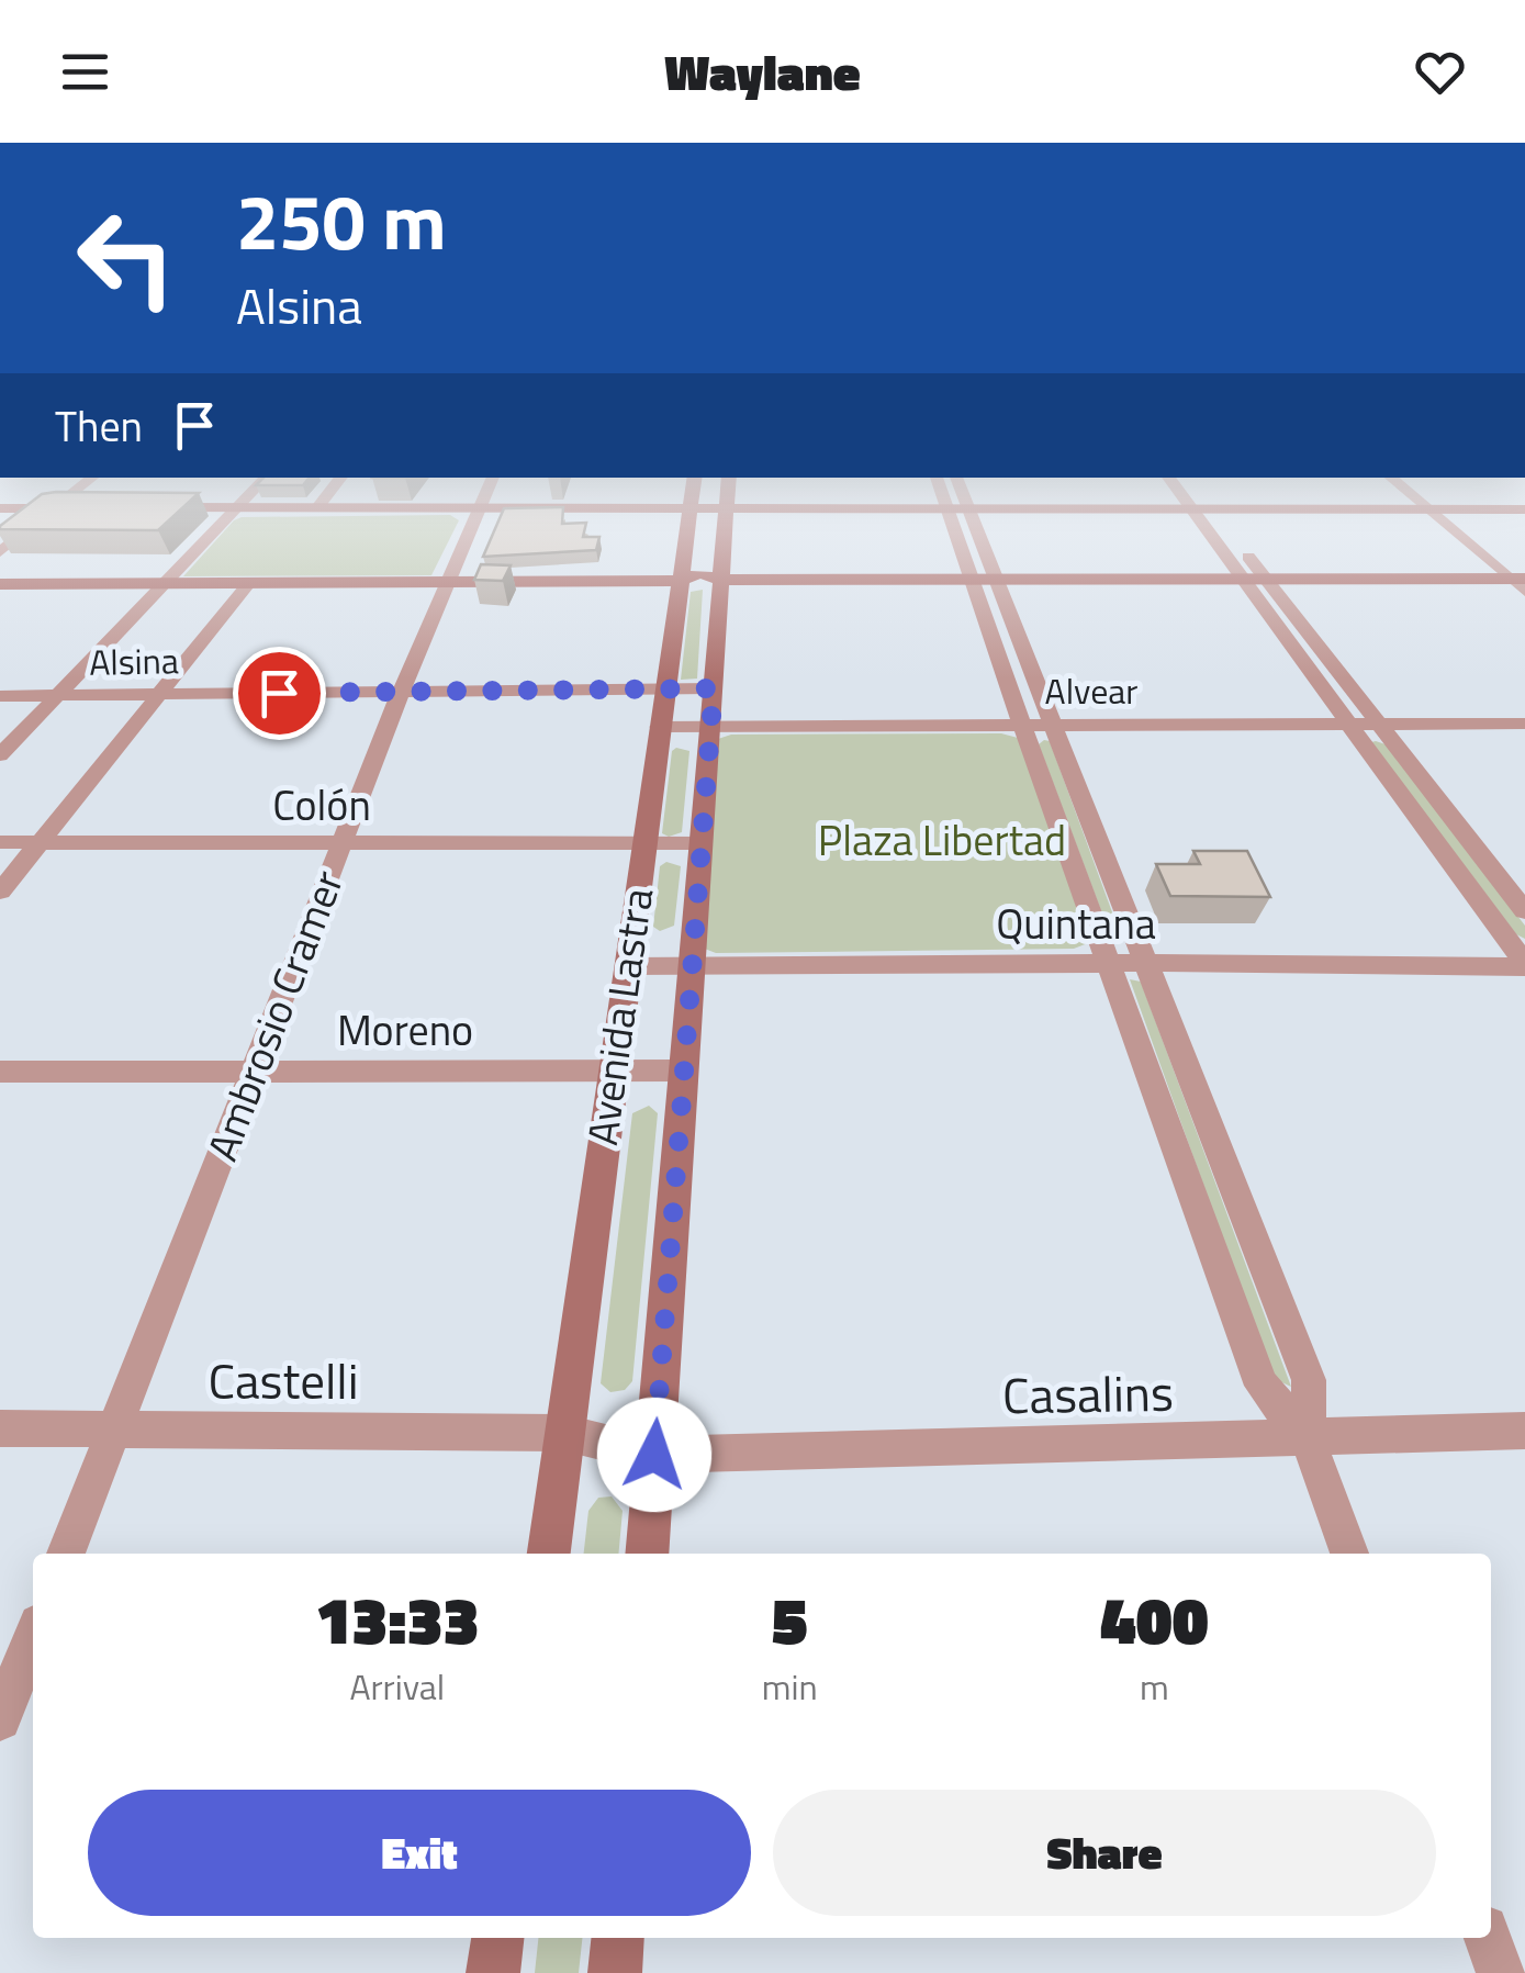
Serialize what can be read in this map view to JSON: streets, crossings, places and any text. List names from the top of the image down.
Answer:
{
  "streets": {
    "main road": ["Avenida Lastra"],
    "street": [
      "Alsina",
      "Alvear",
      "Colón",
      "Quintana",
      "Ambrosio Cramer",
      "Moreno",
      "Castelli",
      "Casalins"
    ]
  },
  "crossings": [
    ["Alsina", "Ambrosio Cramer"],
    ["Alsina", "Avenida Lastra"],
    ["Alvear", "Avenida Lastra"],
    ["Colón", "Ambrosio Cramer"],
    ["Colón", "Avenida Lastra"],
    ["Quintana", "Avenida Lastra"],
    ["Ambrosio Cramer", "Moreno"],
    ["Ambrosio Cramer", "Castelli"],
    ["Avenida Lastra", "Moreno"],
    ["Avenida Lastra", "Castelli"],
    ["Avenida Lastra", "Casalins"],
    ["Castelli", "Casalins"]
  ],
  "parks": ["Plaza Libertad"],
  "page": {
    "header": "Waylane",
    "turn": ["250 m", "Alsina"],
    "then": "Then",
    "eta": [
      "13:33",
      "Arrival",
      "5",
      "min",
      "400",
      "m"
    ],
    "buttons": ["Exit", "Share"]
  }
}
